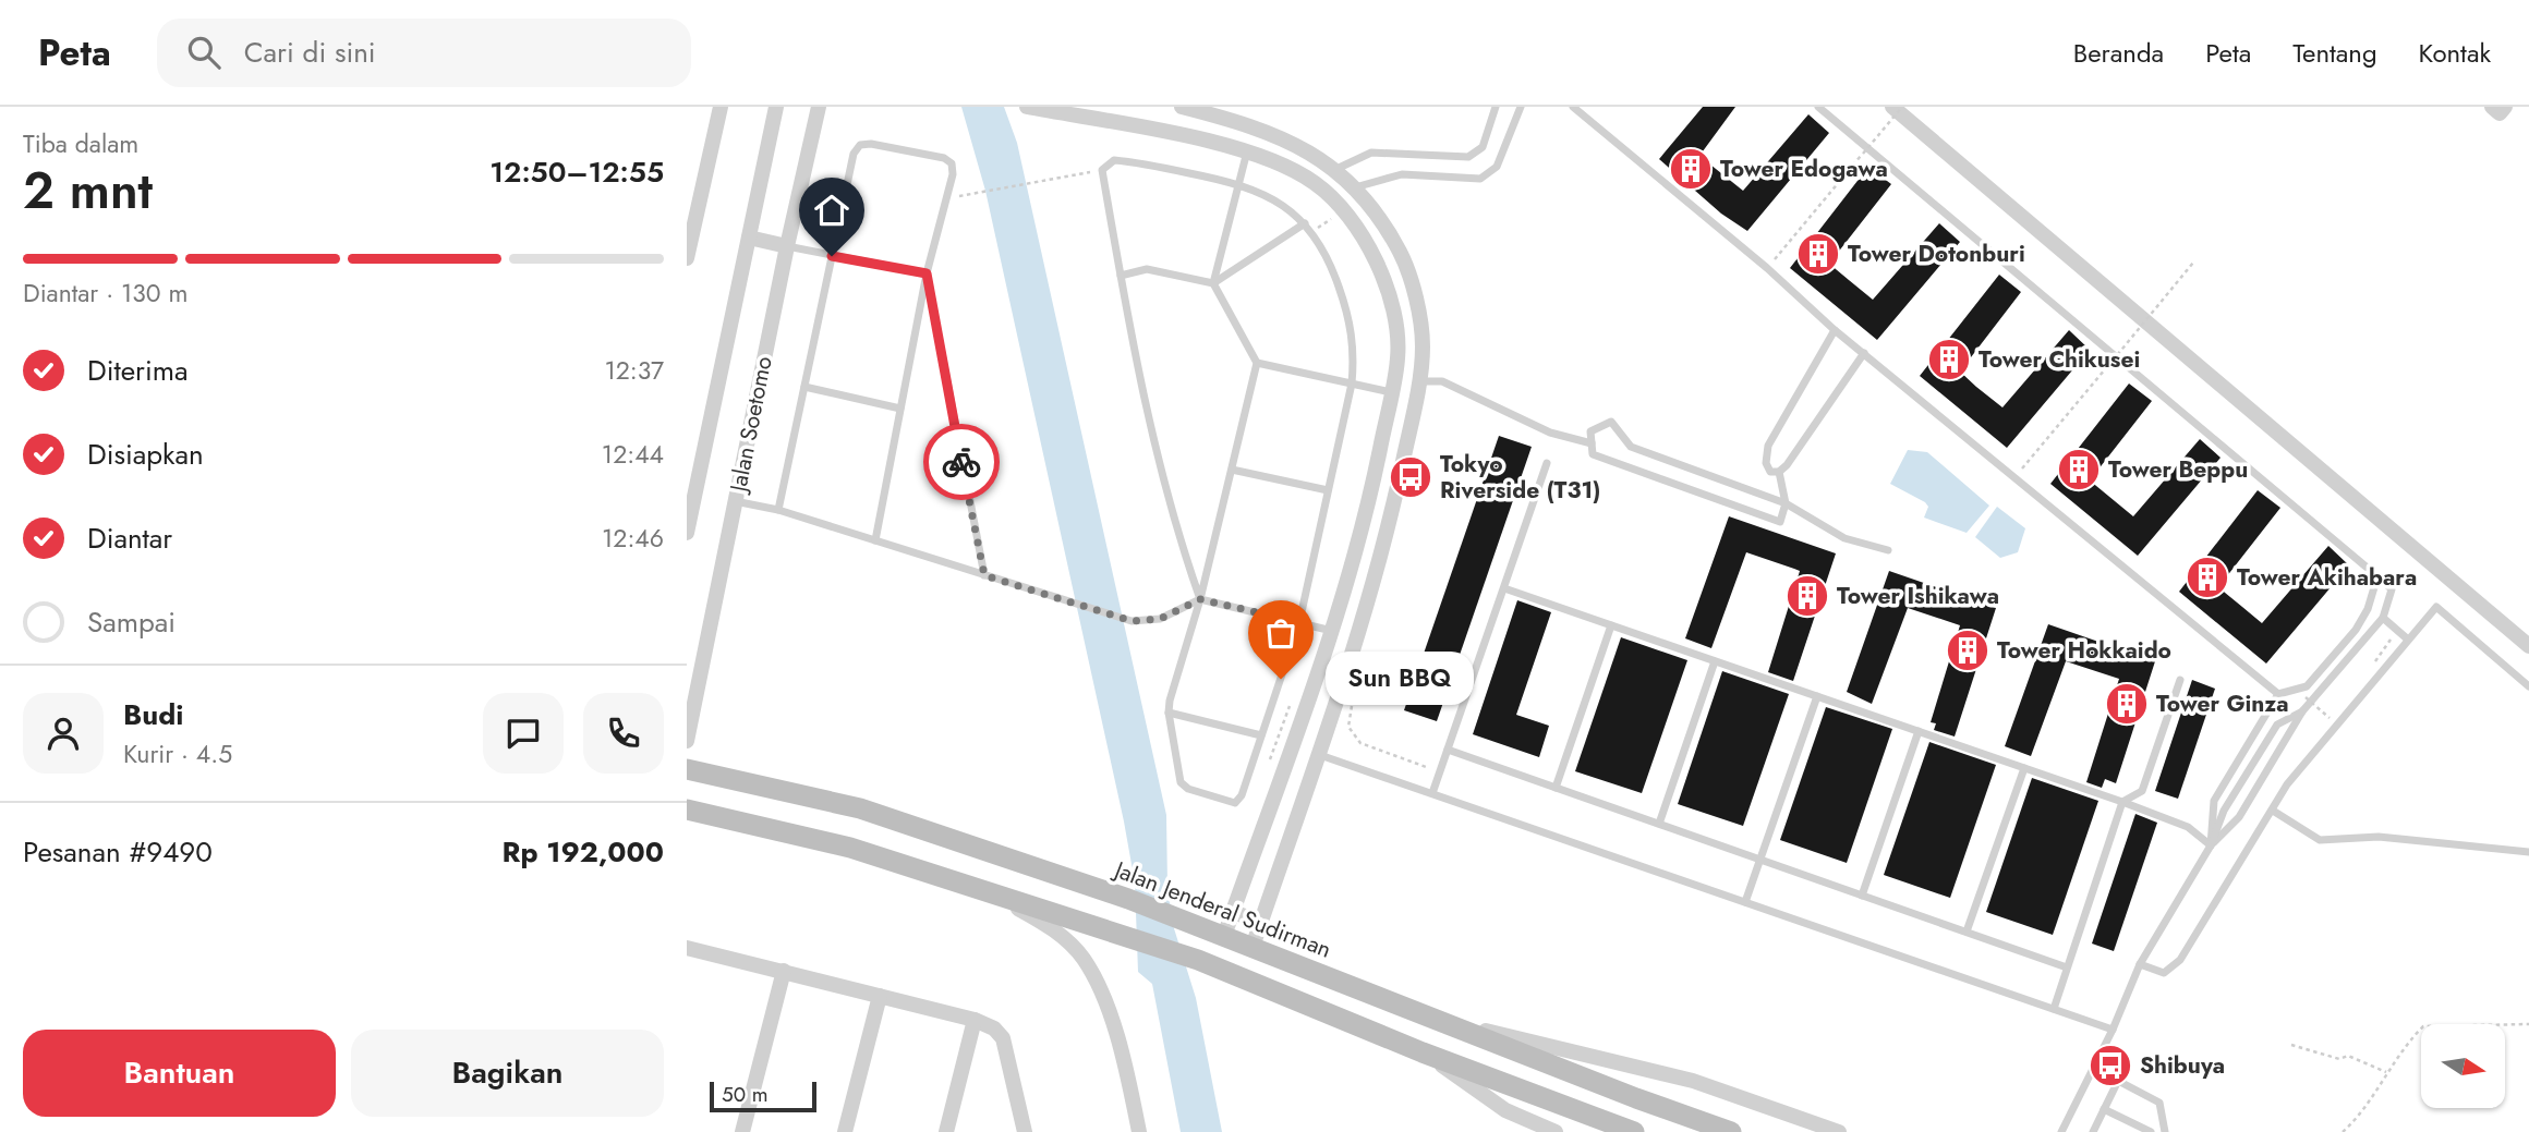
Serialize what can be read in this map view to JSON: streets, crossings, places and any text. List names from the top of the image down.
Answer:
{
  "streets": {
    "main road": ["Jalan Jenderal Sudirman"],
    "street": ["Jalan Soetomo"]
  },
  "places": {
    "building": [
      "Tower Edogawa",
      "Tower Dotonburi",
      "Tower Chikusei",
      "Tower Beppu",
      "Tower Akihabara",
      "Tower Ishikawa",
      "Tower Hokkaido",
      "Tower Ginza"
    ],
    "bus stop": ["Tokyo Riverside (T31)", "Shibuya"],
    "other": ["Sun BBQ"]
  },
  "scale_bar": "50 m",
  "north": "right",
  "page": {
    "header": "Peta",
    "search": "Cari di sini",
    "nav": [
      "Beranda",
      "Peta",
      "Tentang",
      "Kontak"
    ],
    "heading": ["2 mnt", "Tiba dalam", "12:50–12:55"],
    "panel": [
      "Budi",
      "Kurir · 4.5",
      "Pesanan #9490",
      "Rp 192,000"
    ],
    "bar": "Diantar · 130 m",
    "list": [
      ["Diterima", "12:37"],
      ["Disiapkan", "12:44"],
      ["Diantar", "12:46"],
      "Sampai"
    ],
    "bubble": "Sun BBQ",
    "buttons": ["Bantuan", "Bagikan"],
    "scale": "50 m"
  }
}
